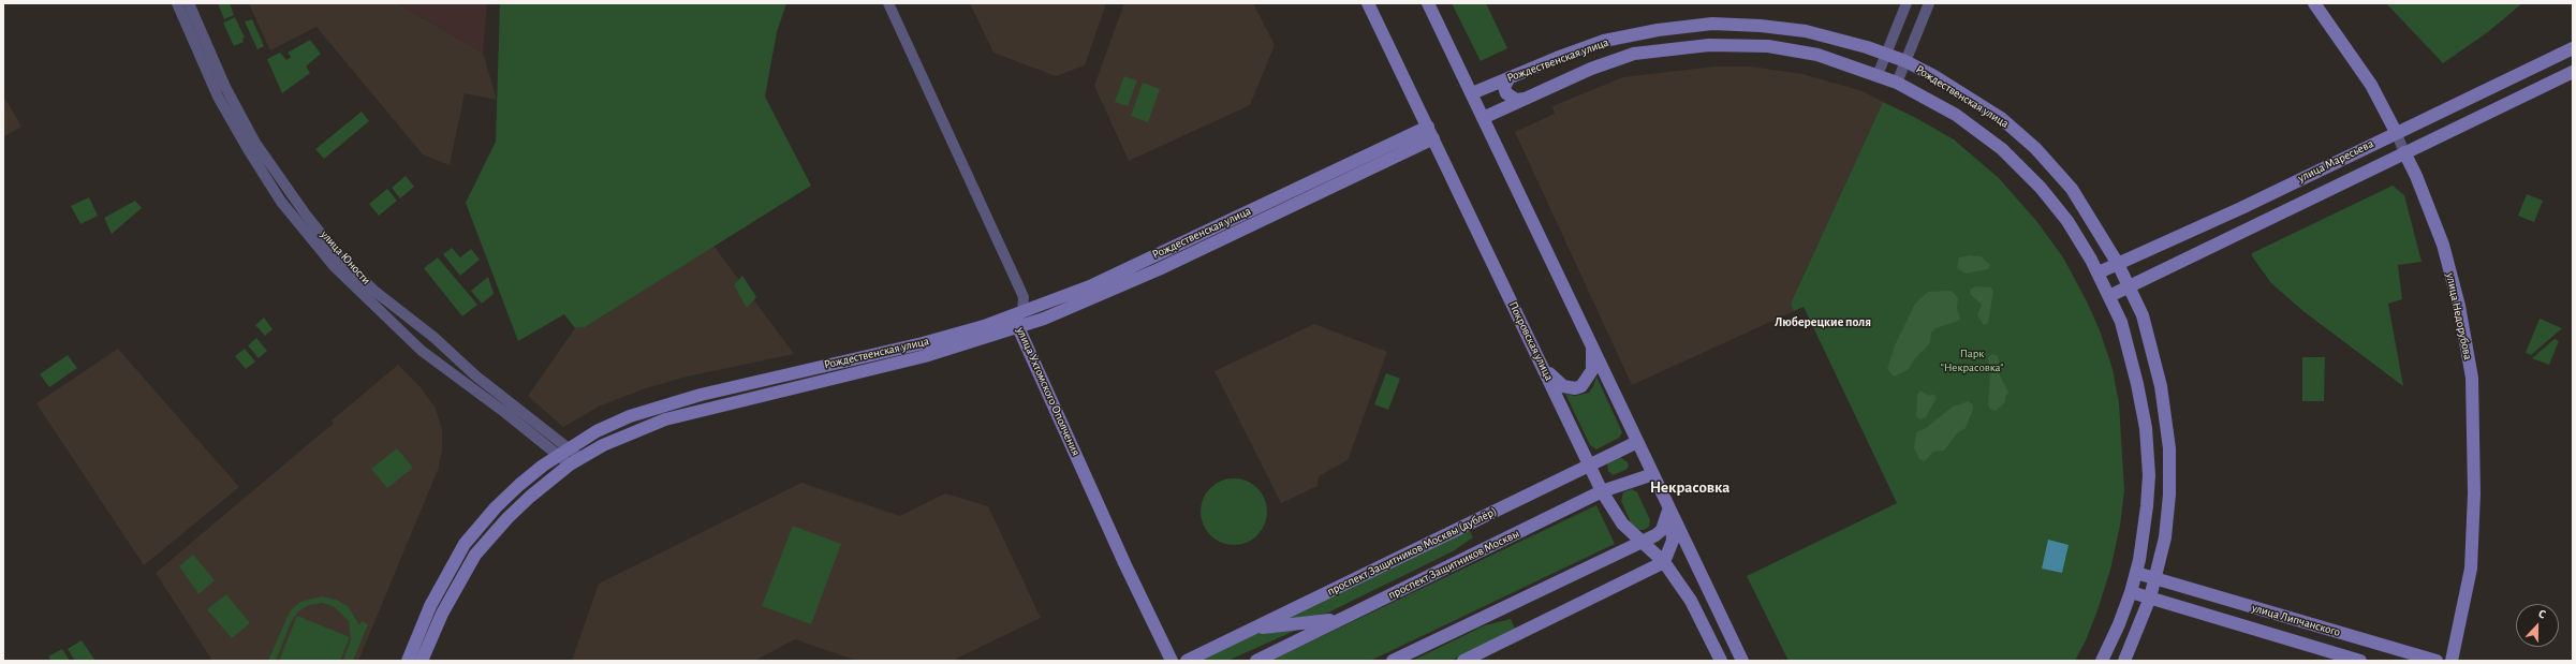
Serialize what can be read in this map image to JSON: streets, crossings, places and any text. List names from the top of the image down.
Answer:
{
  "streets": {
    "street": [
      "Рождественская улица",
      "улица Маресьева",
      "улица Юности",
      "улица Недорубова",
      "Покровская улица",
      "улица Ухтомского Ополчения",
      "проспект Защитников Москвы (дублёр)",
      "проспект Защитников Москвы",
      "улица Липчанского"
    ]
  },
  "crossings": [
    ["Рождественская улица", "улица Маресьева"],
    ["Рождественская улица", "улица Юности"],
    ["Рождественская улица", "Покровская улица"],
    ["Рождественская улица", "улица Ухтомского Ополчения"],
    ["Рождественская улица", "улица Липчанского"],
    ["улица Маресьева", "улица Недорубова"],
    ["Покровская улица", "проспект Защитников Москвы (дублёр)"],
    ["Покровская улица", "проспект Защитников Москвы"]
  ],
  "districts": ["Люберецкие поля", "Некрасовка"],
  "parks": ["Парк \"Некрасовка\""],
  "north": "top"
}
